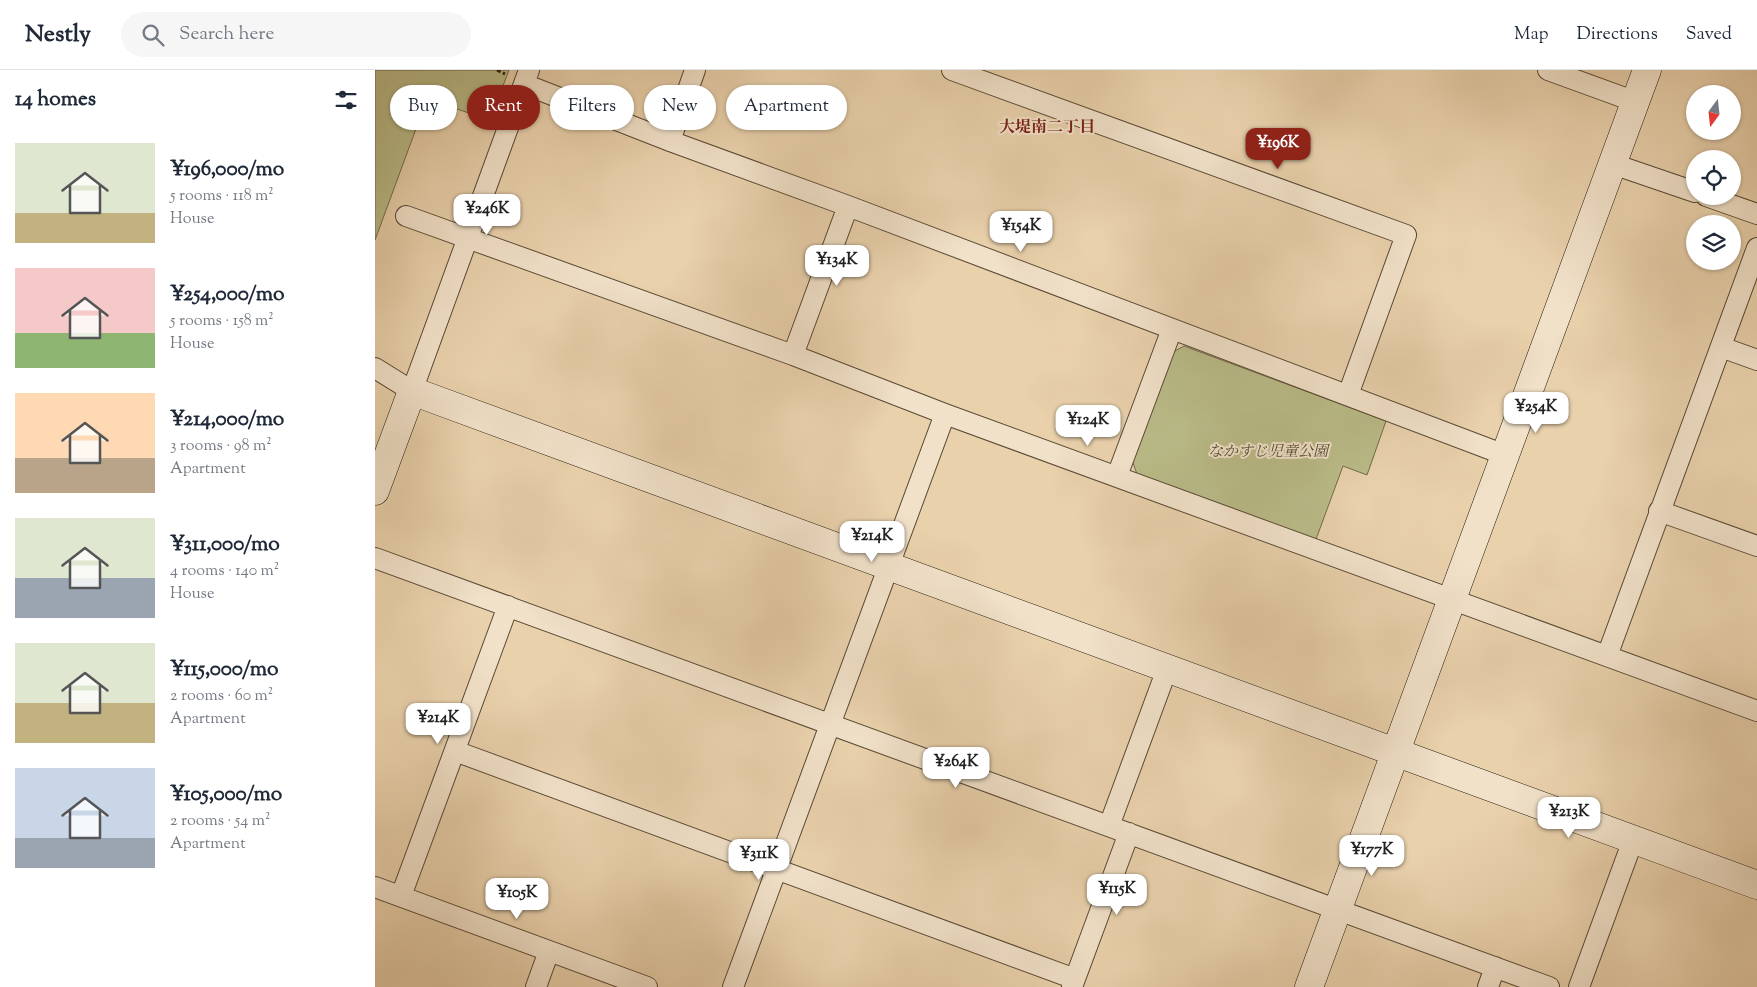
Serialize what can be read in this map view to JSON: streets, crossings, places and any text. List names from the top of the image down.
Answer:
{
  "districts": ["大堤南二丁目"],
  "parks": ["なかすじ児童公園"],
  "north": "bottom",
  "page": {
    "header": "Nestly",
    "search": "Search here",
    "nav": ["Map", "Directions", "Saved"],
    "heading": "14 homes",
    "chip": [
      "Buy",
      "Rent",
      "Filters",
      "New",
      "Apartment"
    ],
    "price": [
      "¥196K",
      "¥246K",
      "¥154K",
      "¥134K",
      "¥254K",
      "¥124K",
      "¥214K",
      "¥214K",
      "¥264K",
      "¥213K",
      "¥177K",
      "¥311K",
      "¥115K",
      "¥105K"
    ],
    "list": [
      {
        "name": "¥196,000/mo",
        "note": "5 rooms · 118 m² · House"
      },
      {
        "name": "¥254,000/mo",
        "note": "5 rooms · 158 m² · House"
      },
      {
        "name": "¥214,000/mo",
        "note": "3 rooms · 98 m² · Apartment"
      },
      {
        "name": "¥311,000/mo",
        "note": "4 rooms · 140 m² · House"
      },
      {
        "name": "¥115,000/mo",
        "note": "2 rooms · 60 m² · Apartment"
      },
      {
        "name": "¥105,000/mo",
        "note": "2 rooms · 54 m² · Apartment"
      }
    ]
  }
}
